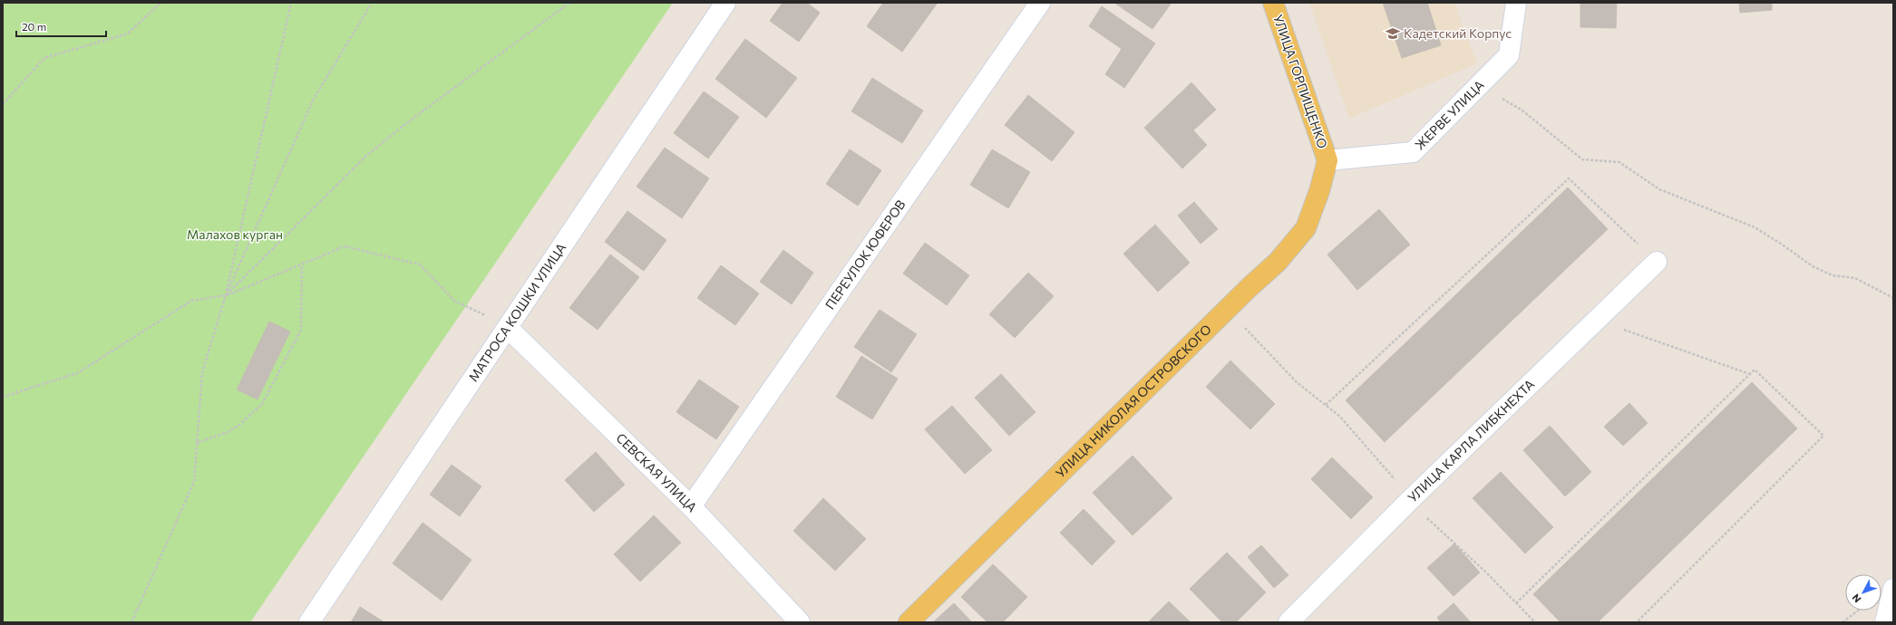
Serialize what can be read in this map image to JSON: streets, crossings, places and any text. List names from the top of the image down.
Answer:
{
  "streets": {
    "main road": ["УЛИЦА ГОРПИЩЕНКО", "УЛИЦА НИКОЛАЯ ОСТРОВСКОГО"],
    "street": [
      "ЖЕРВЕ УЛИЦА",
      "ПЕРЕУЛОК ЮФЕРОВ",
      "МАТРОСА КОШКИ УЛИЦА",
      "УЛИЦА КАРЛА ЛИБКНЕХТА",
      "СЕВСКАЯ УЛИЦА"
    ]
  },
  "crossings": [
    ["УЛИЦА ГОРПИЩЕНКО", "ЖЕРВЕ УЛИЦА"],
    ["УЛИЦА ГОРПИЩЕНКО", "УЛИЦА НИКОЛАЯ ОСТРОВСКОГО"],
    ["ЖЕРВЕ УЛИЦА", "УЛИЦА НИКОЛАЯ ОСТРОВСКОГО"],
    ["ПЕРЕУЛОК ЮФЕРОВ", "СЕВСКАЯ УЛИЦА"],
    ["МАТРОСА КОШКИ УЛИЦА", "СЕВСКАЯ УЛИЦА"]
  ],
  "parks": ["Малахов курган"],
  "places": {
    "school or university": ["Кадетский Корпус"]
  },
  "scale_bar": "20 m",
  "north": "bottom left"
}
